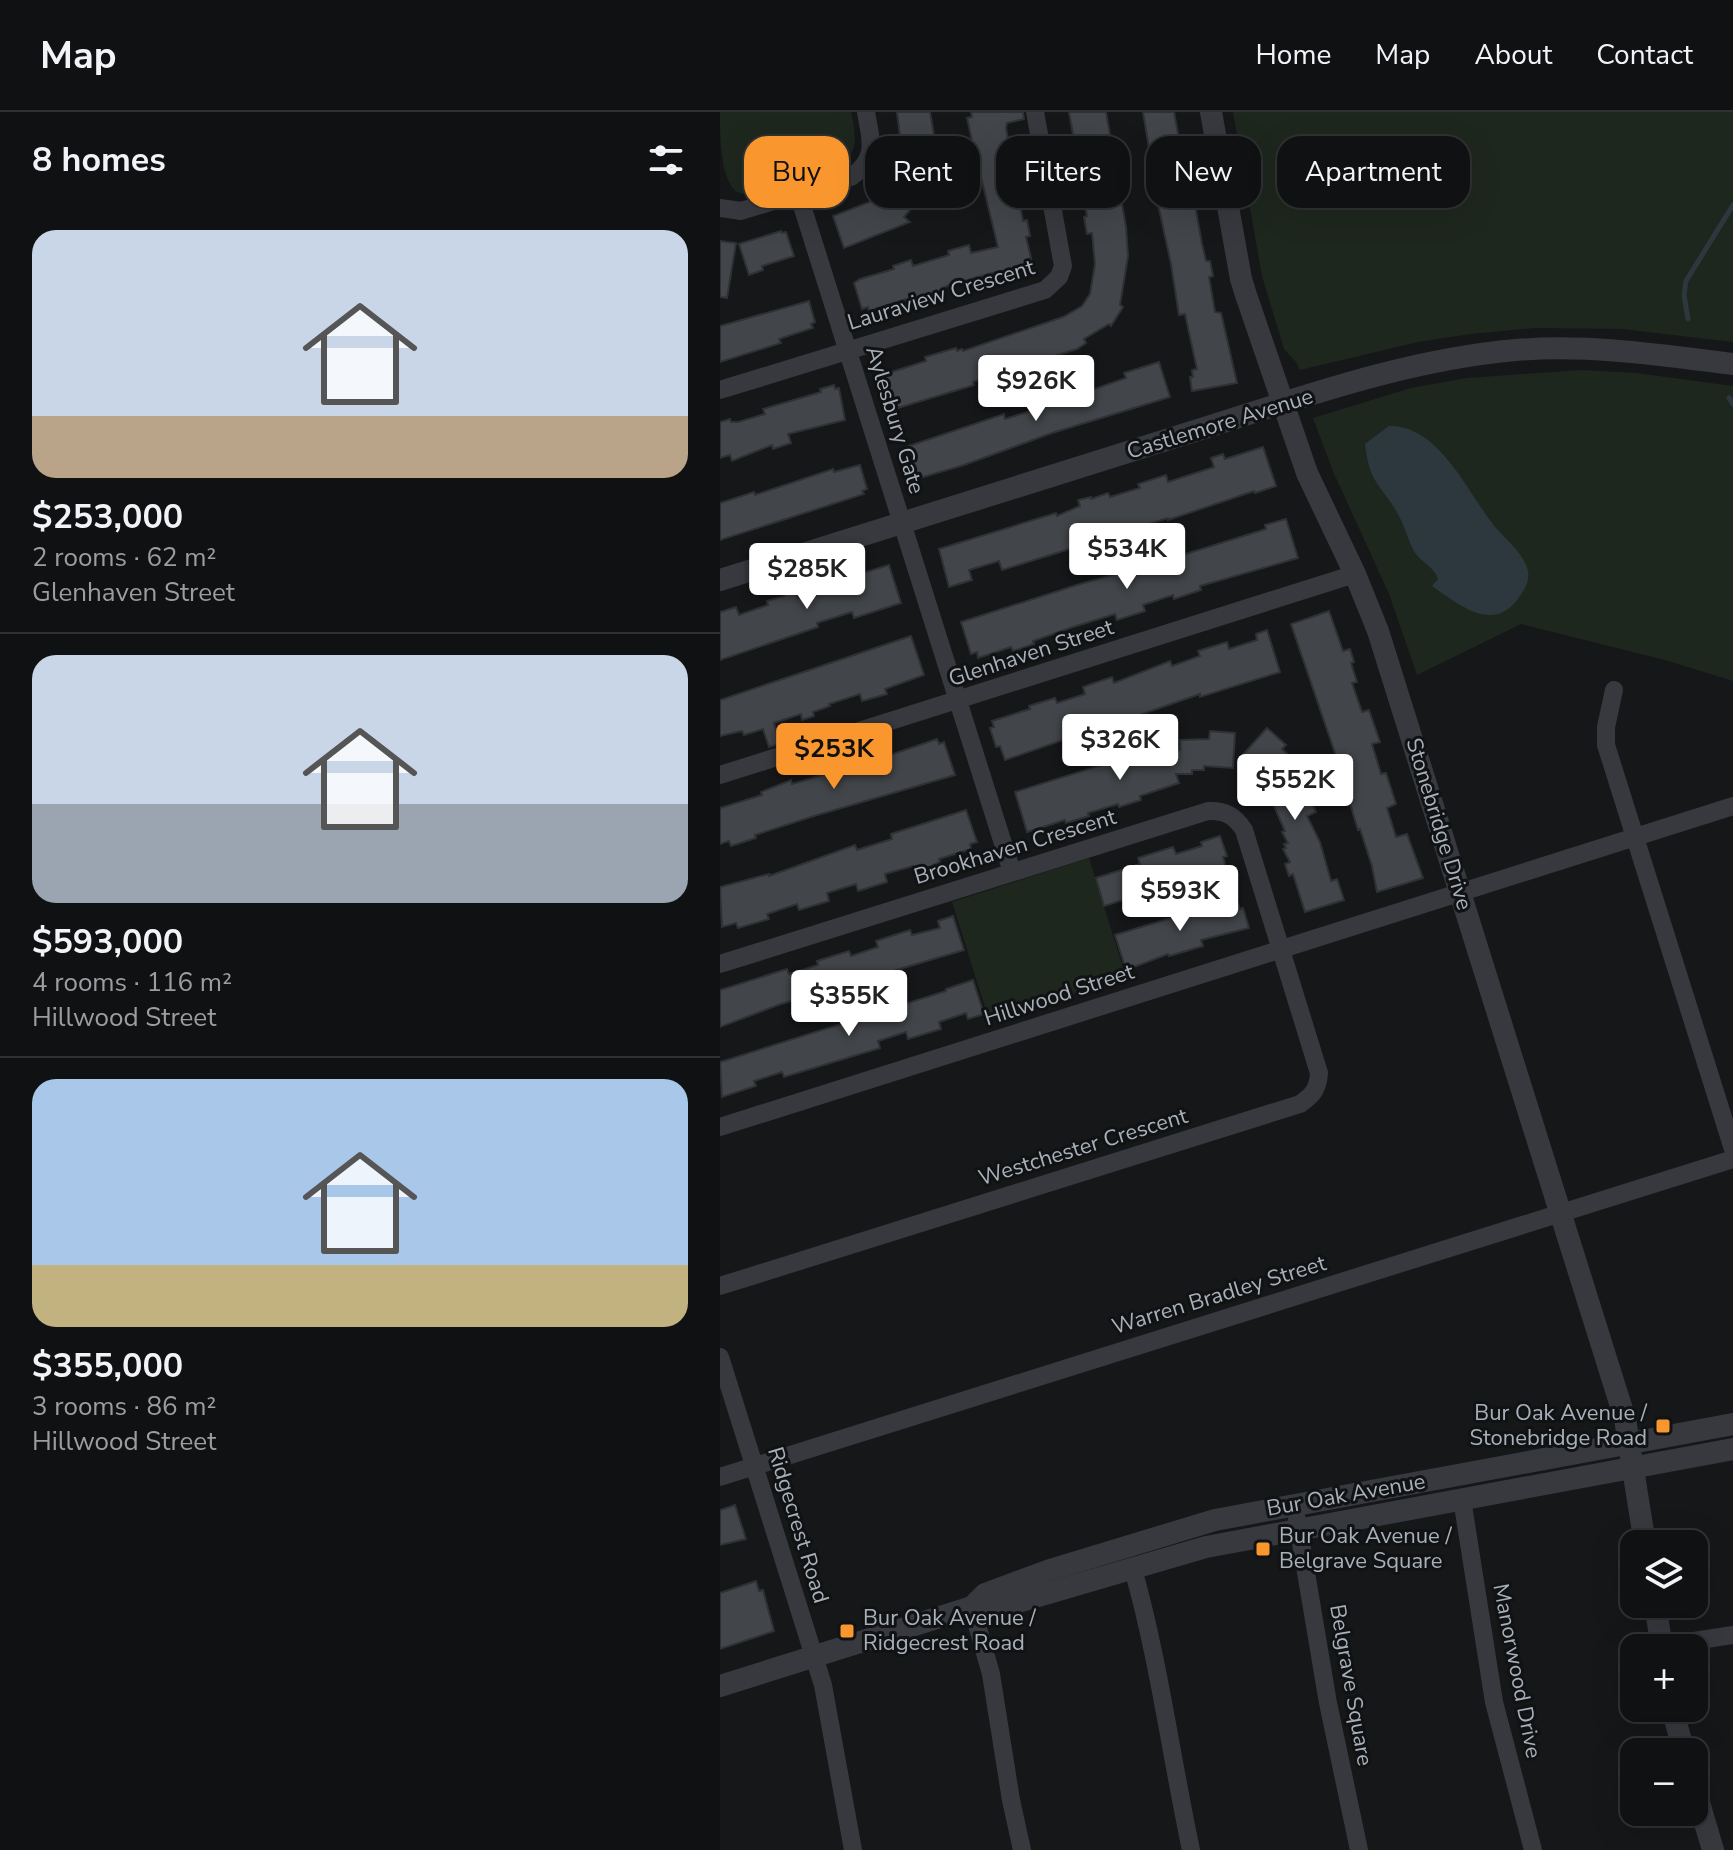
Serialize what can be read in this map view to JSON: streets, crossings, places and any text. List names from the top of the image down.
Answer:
{
  "streets": {
    "street": [
      "Lauraview Crescent",
      "Aylesbury Gate",
      "Castlemore Avenue",
      "Glenhaven Street",
      "Stonebridge Drive",
      "Brookhaven Crescent",
      "Hillwood Street",
      "Westchester Crescent",
      "Warren Bradley Street",
      "Bur Oak Avenue",
      "Ridgecrest Road",
      "Manorwood Drive",
      "Belgrave Square"
    ]
  },
  "crossings": [
    ["Lauraview Crescent", "Aylesbury Gate"],
    ["Aylesbury Gate", "Castlemore Avenue"],
    ["Aylesbury Gate", "Glenhaven Street"],
    ["Aylesbury Gate", "Brookhaven Crescent"],
    ["Castlemore Avenue", "Stonebridge Drive"],
    ["Glenhaven Street", "Stonebridge Drive"],
    ["Stonebridge Drive", "Hillwood Street"],
    ["Stonebridge Drive", "Warren Bradley Street"],
    ["Stonebridge Drive", "Bur Oak Avenue"],
    ["Brookhaven Crescent", "Hillwood Street"],
    ["Brookhaven Crescent", "Westchester Crescent"],
    ["Hillwood Street", "Westchester Crescent"],
    ["Warren Bradley Street", "Ridgecrest Road"],
    ["Bur Oak Avenue", "Ridgecrest Road"],
    ["Bur Oak Avenue", "Manorwood Drive"],
    ["Bur Oak Avenue", "Belgrave Square"]
  ],
  "places": {
    "transit": ["Bur Oak Avenue / Stonebridge Road", "Bur Oak Avenue / Belgrave Square", "Bur Oak Avenue / Ridgecrest Road"]
  },
  "page": {
    "header": "Map",
    "nav": [
      "Home",
      "Map",
      "About",
      "Contact"
    ],
    "heading": "8 homes",
    "chip": [
      "Buy",
      "Rent",
      "Filters",
      "New",
      "Apartment"
    ],
    "list": [
      {
        "name": "$253,000",
        "note": "2 rooms · 62 m² · Glenhaven Street"
      },
      {
        "name": "$593,000",
        "note": "4 rooms · 116 m² · Hillwood Street"
      },
      {
        "name": "$355,000",
        "note": "3 rooms · 86 m² · Hillwood Street"
      }
    ],
    "price": [
      "$926K",
      "$534K",
      "$285K",
      "$326K",
      "$253K",
      "$552K",
      "$593K",
      "$355K"
    ],
    "map_buttons": ["+", "−"]
  }
}
